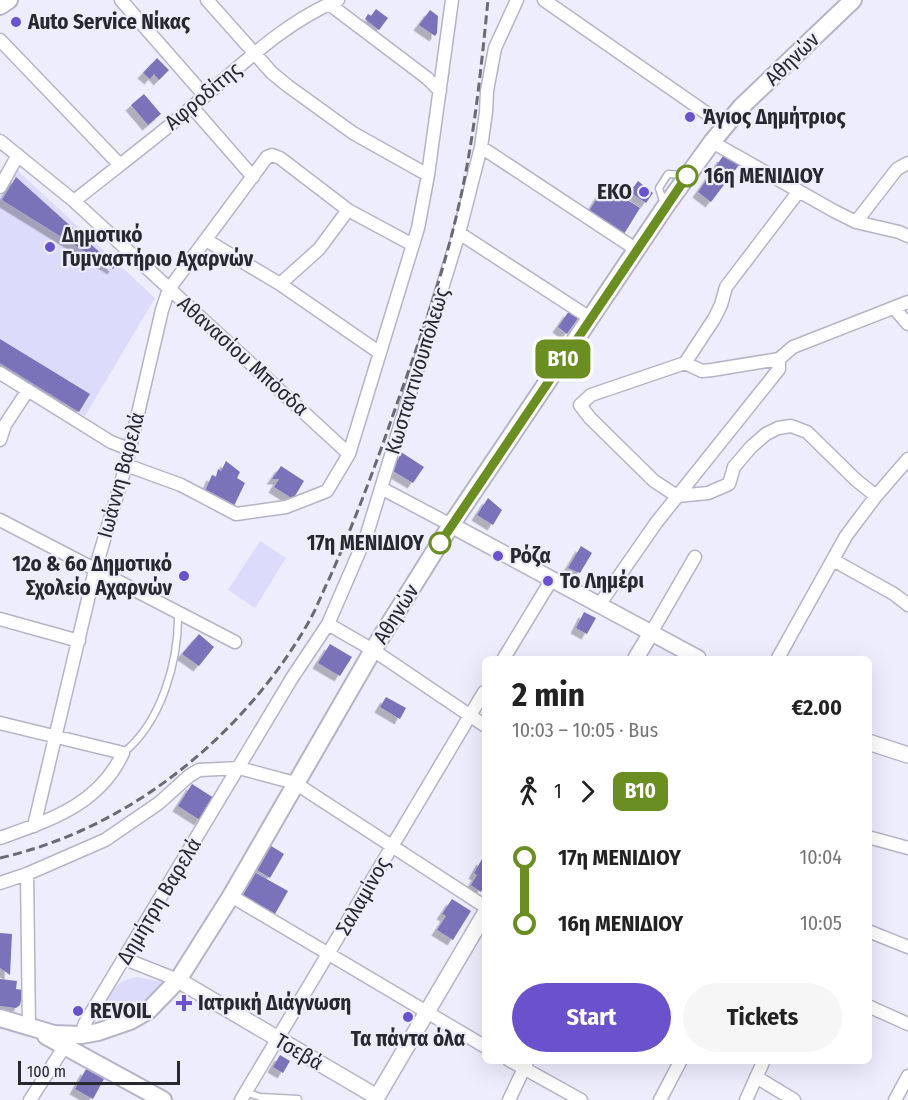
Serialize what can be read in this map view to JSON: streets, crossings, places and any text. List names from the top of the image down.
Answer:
{
  "streets": {
    "main road": ["Αθηνών"],
    "street": [
      "Αφροδίτης",
      "Αθανασίου Μπόσδα",
      "Κωσταντινουπόλεως",
      "Ιωάννη Βαρελά",
      "Σαλαμίνος",
      "Δημήτρη Βαρελά",
      "Τσεβά"
    ]
  },
  "crossings": [
    ["Αθηνών", "Δημήτρη Βαρελά"],
    ["Αθηνών", "Τσεβά"],
    ["Αφροδίτης", "Αθανασίου Μπόσδα"],
    ["Αθανασίου Μπόσδα", "Κωσταντινουπόλεως"],
    ["Αθανασίου Μπόσδα", "Ιωάννη Βαρελά"],
    ["Κωσταντινουπόλεως", "Ιωάννη Βαρελά"],
    ["Κωσταντινουπόλεως", "Δημήτρη Βαρελά"],
    ["Σαλαμίνος", "Τσεβά"],
    ["Δημήτρη Βαρελά", "Τσεβά"]
  ],
  "places": {
    "other": [
      "Auto Service Νίκας",
      "Άγιος Δημήτριος",
      "16η ΜΕΝΙΔΙΟΥ",
      "EKO",
      "Δημοτικό Γυμναστήριο Αχαρνών",
      "17η ΜΕΝΙΔΙΟΥ",
      "Ρόζα",
      "12ο & 6ο Δημοτικό Σχολείο Αχαρνών",
      "Το Λημέρι",
      "REVOIL",
      "Τα πάντα όλα"
    ],
    "health": ["Ιατρική Διάγνωση"]
  },
  "lines": ["bus line Β10"],
  "scale_bar": "100 m",
  "page": {
    "on_map": "Β10",
    "heading": ["2 min", "10:03 – 10:05 · Bus", "€2.00"],
    "legs": ["1", "Β10"],
    "list": [
      {
        "name": "17η ΜΕΝΙΔΙΟΥ",
        "value": "10:04"
      },
      {
        "name": "16η ΜΕΝΙΔΙΟΥ",
        "value": "10:05"
      }
    ],
    "buttons": ["Start", "Tickets"],
    "scale": "100 m"
  }
}
